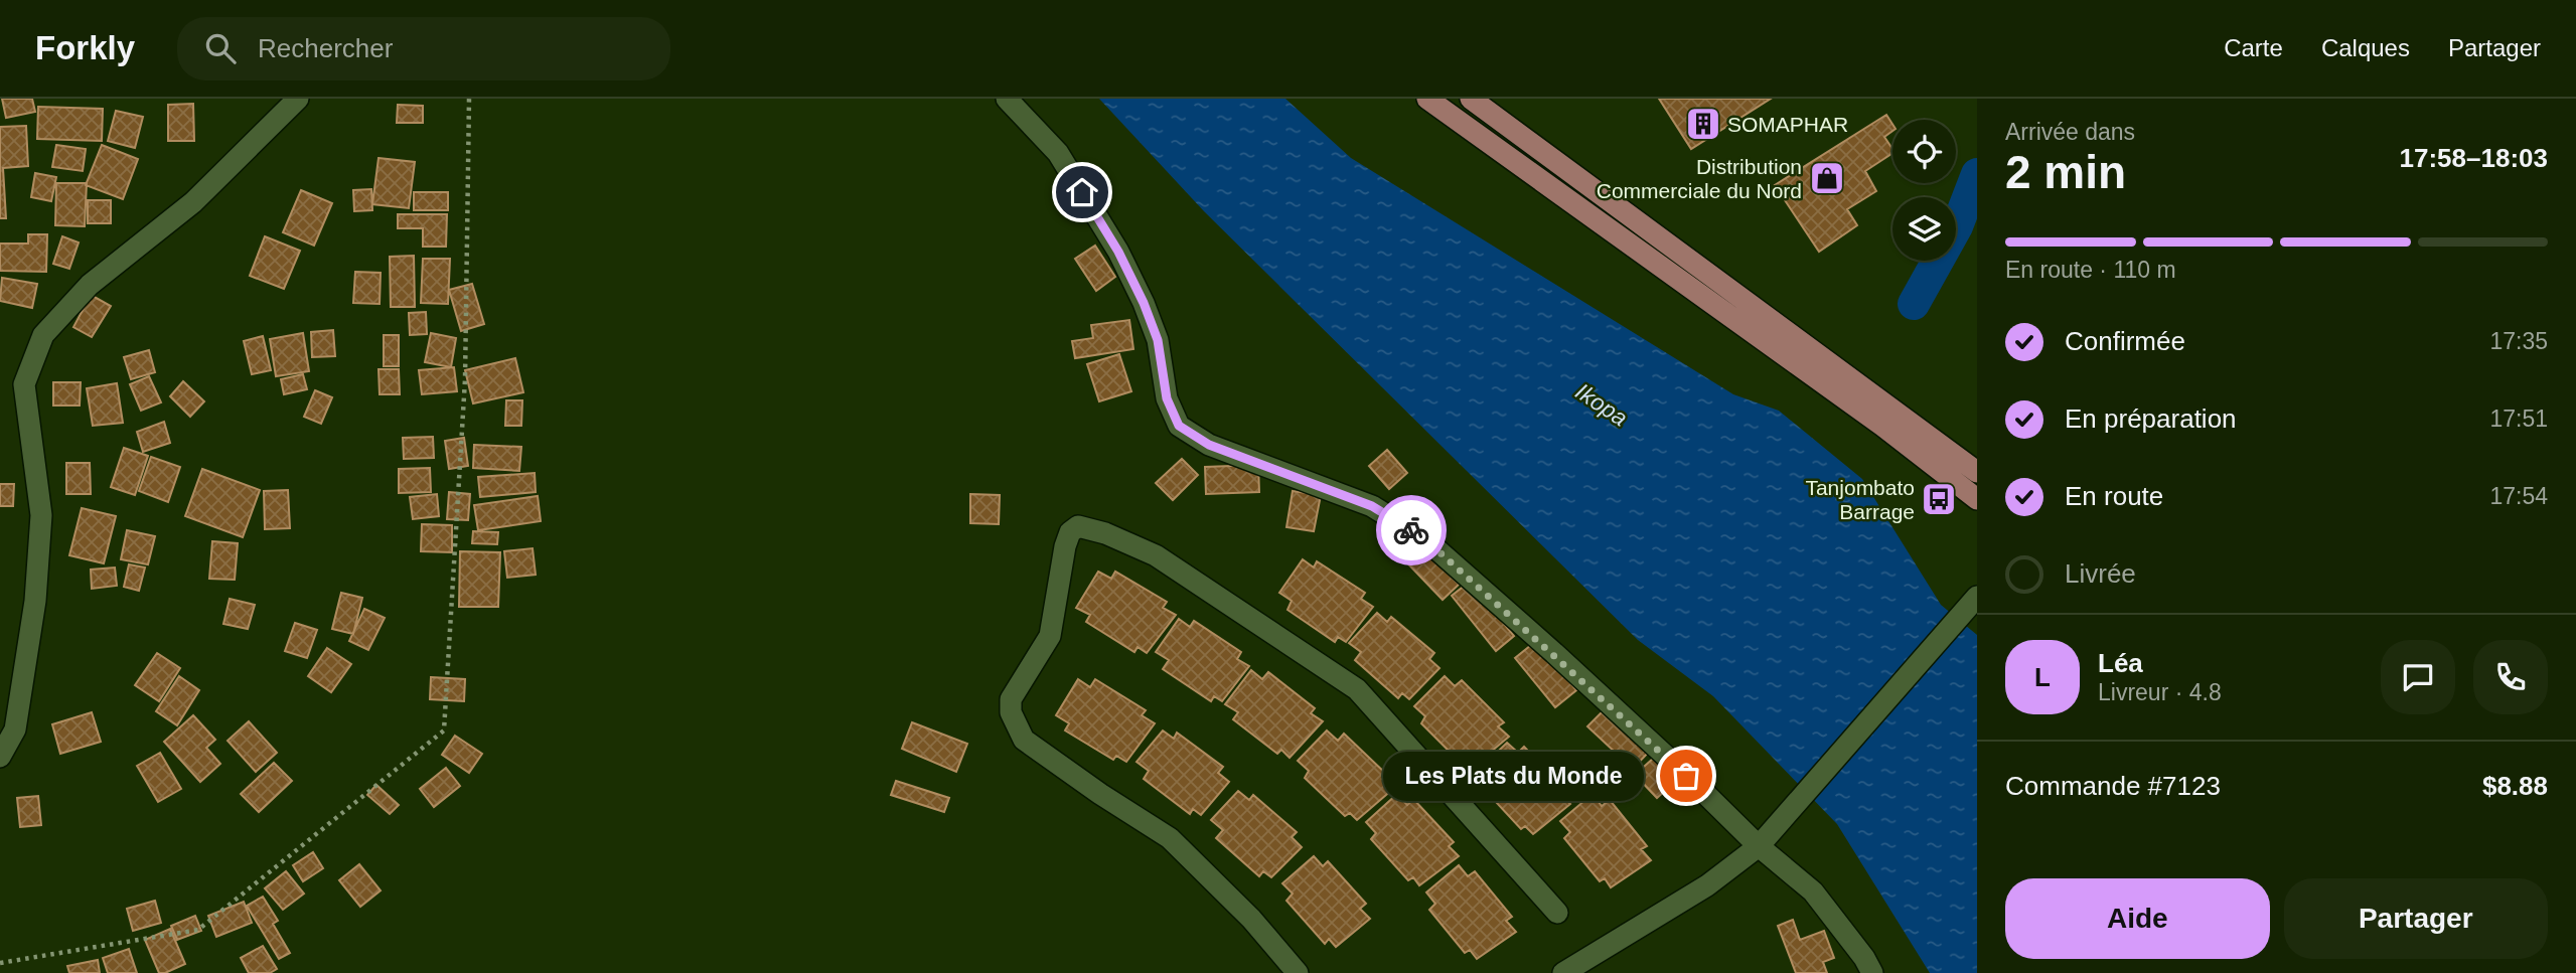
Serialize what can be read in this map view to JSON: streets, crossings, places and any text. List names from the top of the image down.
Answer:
{
  "water": ["Ikopa"],
  "places": {
    "building": ["SOMAPHAR"],
    "shop": ["Distribution Commerciale du Nord"],
    "bus stop": ["Tanjombato Barrage"],
    "other": ["Les Plats du Monde"]
  },
  "page": {
    "header": "Forkly",
    "search": "Rechercher",
    "nav": ["Carte", "Calques", "Partager"],
    "heading": ["2 min", "Arrivée dans", "17:58–18:03"],
    "panel": [
      "Léa",
      "Livreur · 4.8",
      "Commande #7123",
      "$8.88"
    ],
    "bar": "En route · 110 m",
    "list": [
      ["Confirmée", "17:35"],
      ["En préparation", "17:51"],
      ["En route", "17:54"],
      "Livrée"
    ],
    "round": "L",
    "bubble": "Les Plats du Monde",
    "buttons": ["Aide", "Partager"]
  }
}
